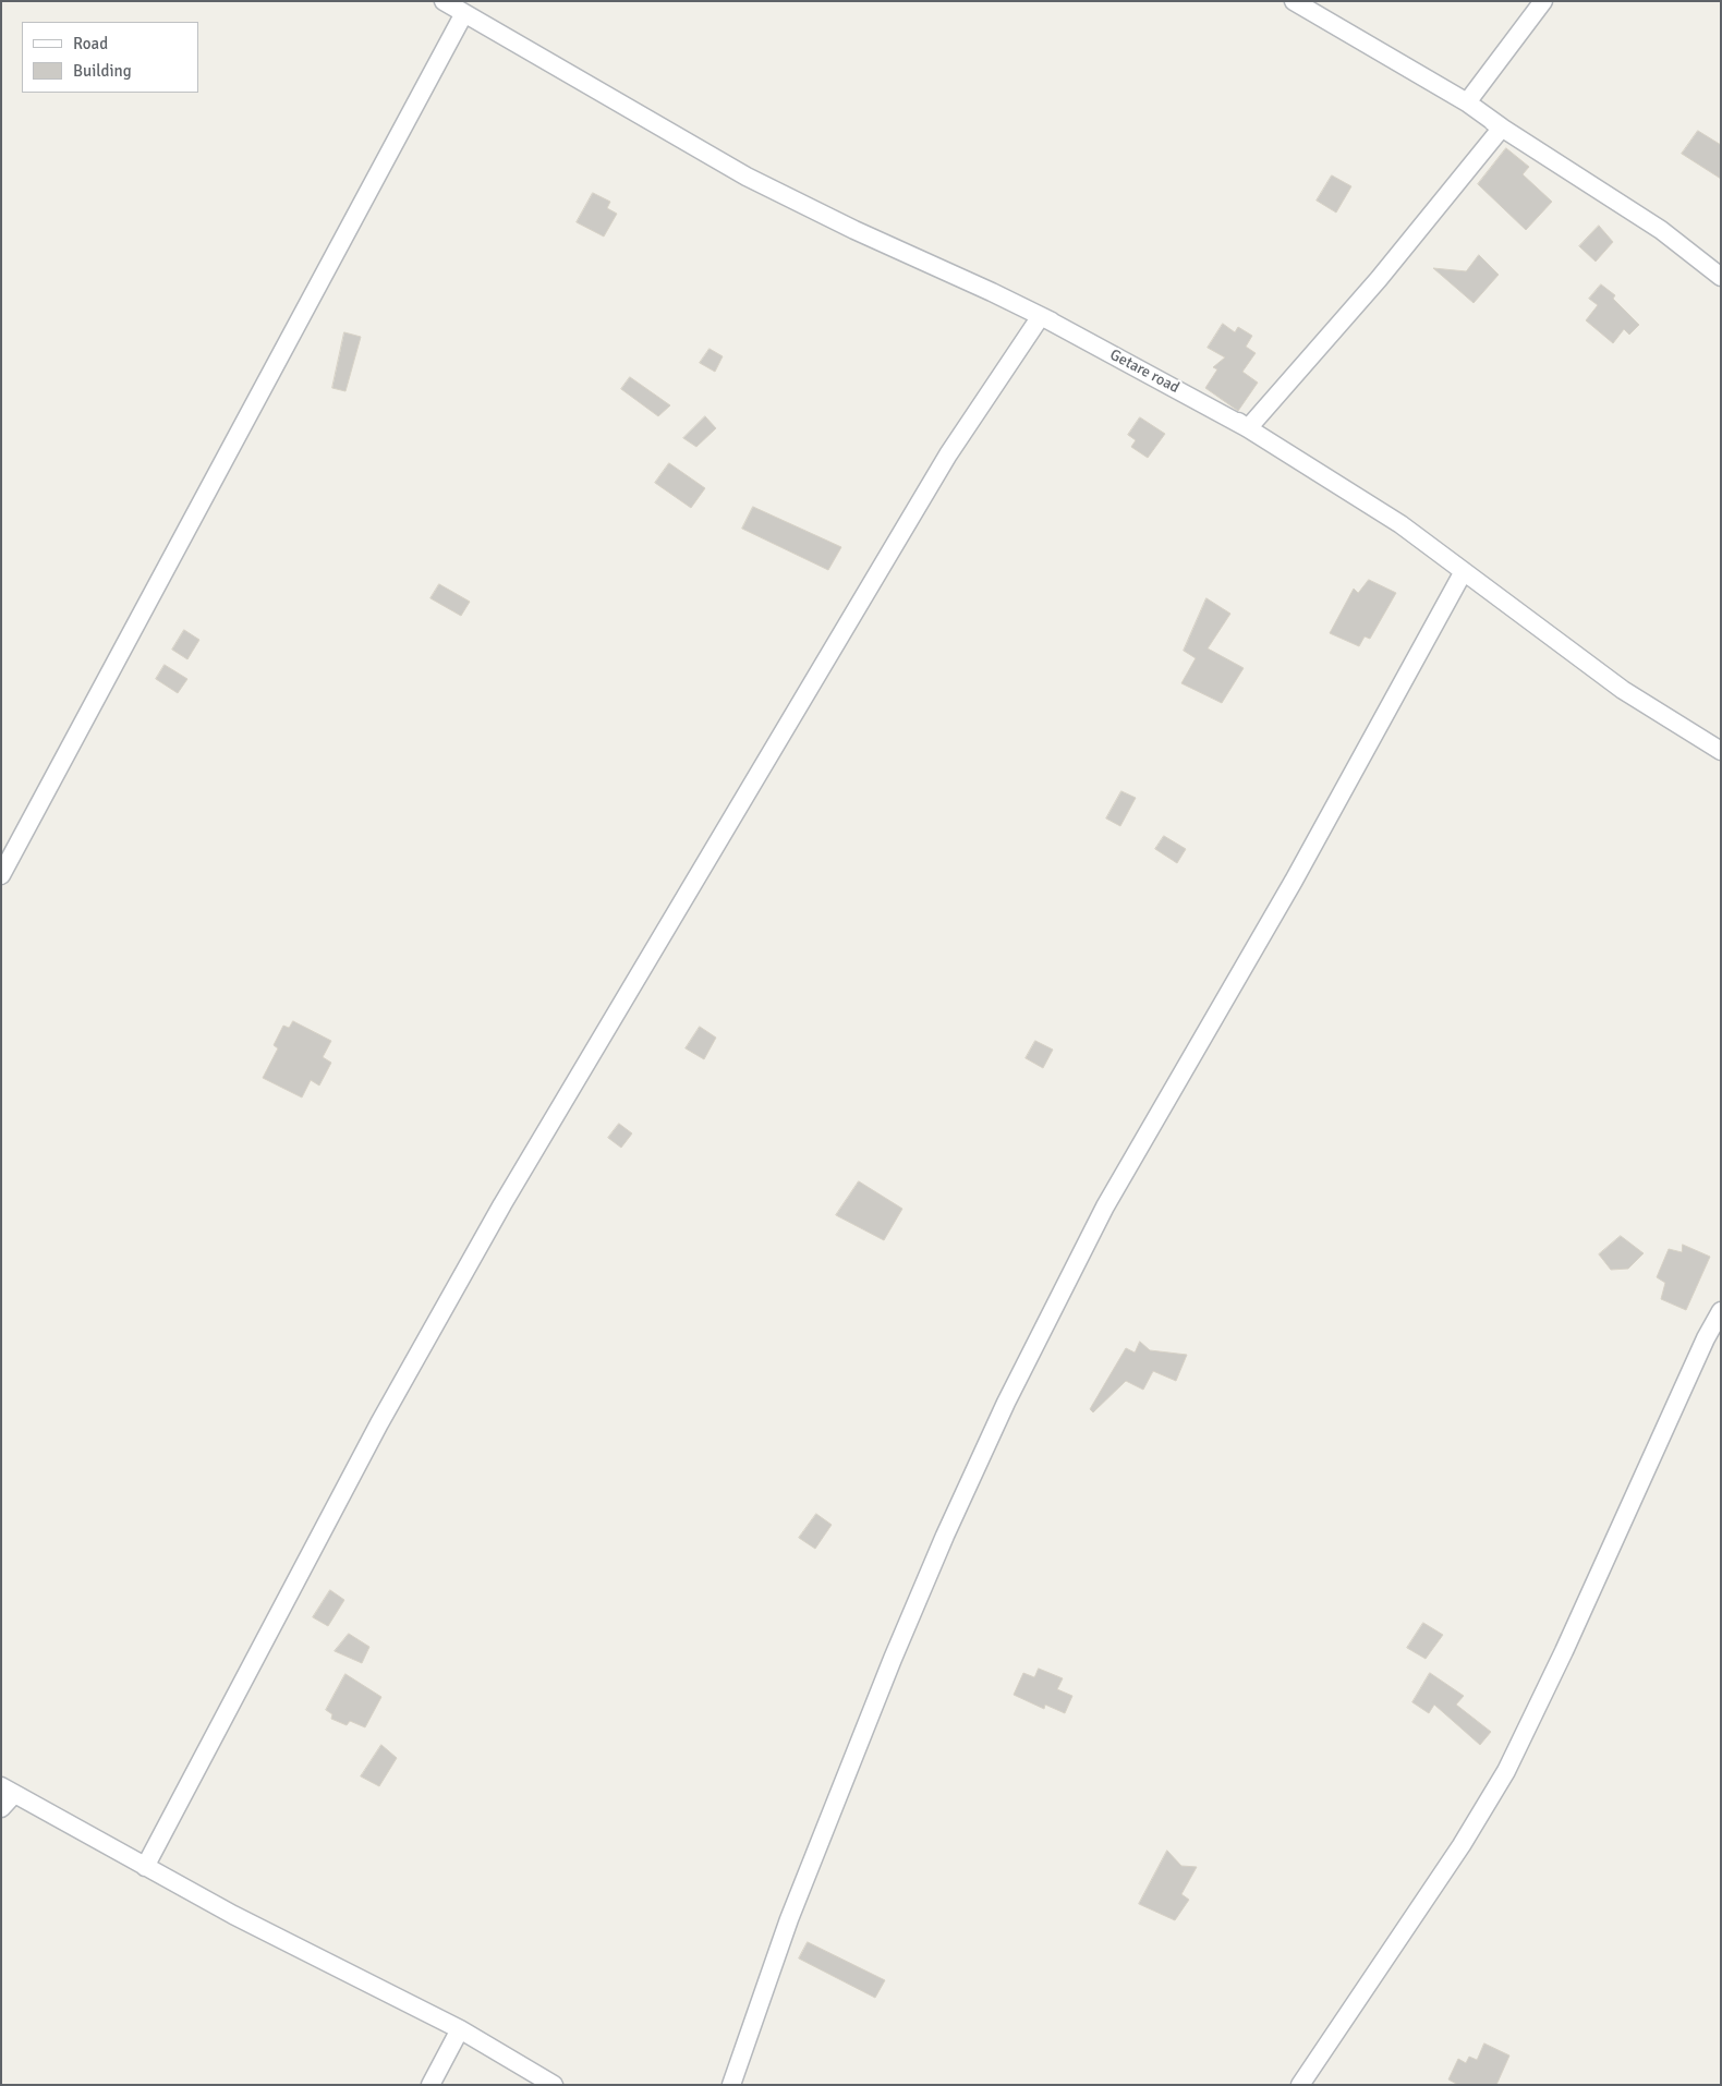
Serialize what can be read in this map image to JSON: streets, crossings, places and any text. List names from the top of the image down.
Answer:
{
  "legend": ["Road", "Building"]
}
